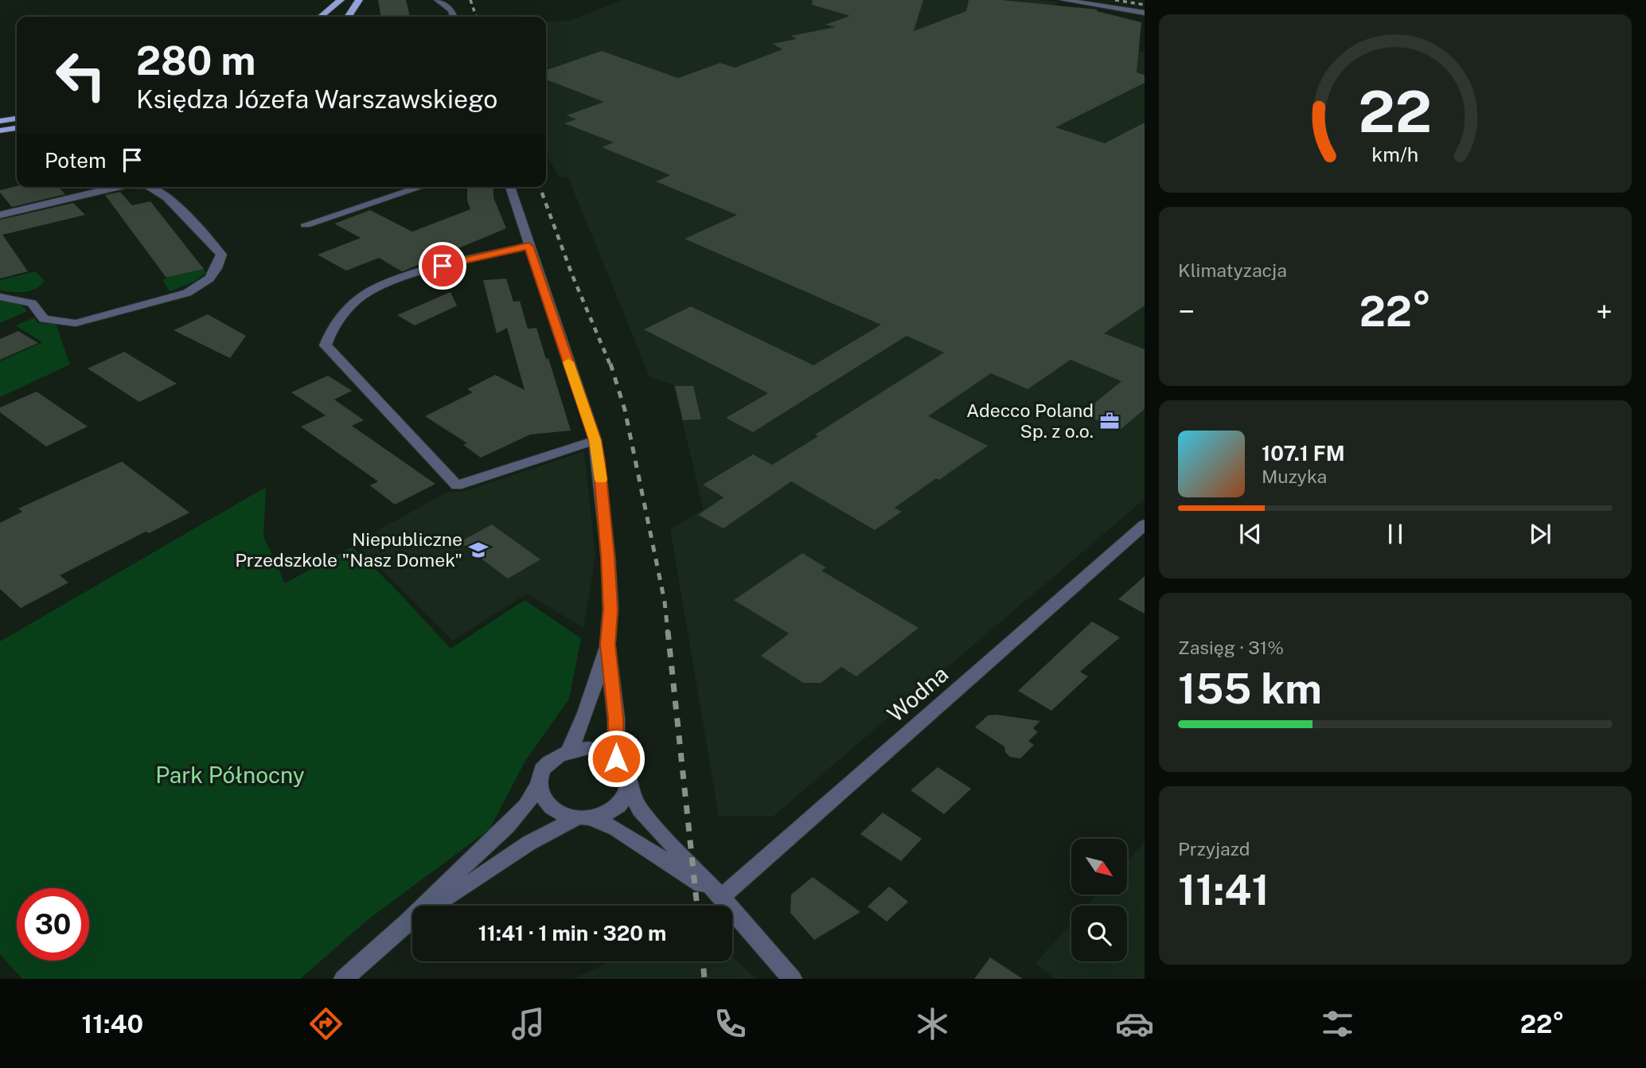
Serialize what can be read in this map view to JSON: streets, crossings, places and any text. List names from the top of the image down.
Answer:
{
  "streets": {
    "street": ["Wodna"]
  },
  "parks": ["Park Północny"],
  "places": {
    "office": ["Adecco Poland Sp. z o.o."],
    "school or university": ["Niepubliczne Przedszkole \"Nasz Domek\""]
  },
  "north": "bottom right",
  "page": {
    "turn": ["280 m", "Księdza Józefa Warszawskiego"],
    "then": "Potem",
    "tile": [
      "Klimatyzacja",
      ["Zasięg · 31%", "155 km"],
      ["Przyjazd", "11:41"]
    ],
    "heat": ["−", "22°", "+"],
    "song": ["107.1 FM", "Muzyka"],
    "limit": "30",
    "trip": "11:41 · 1 min · 320 m",
    "tabs": ["11:40", "22°"],
    "gauge": ["22", "km/h"]
  }
}
